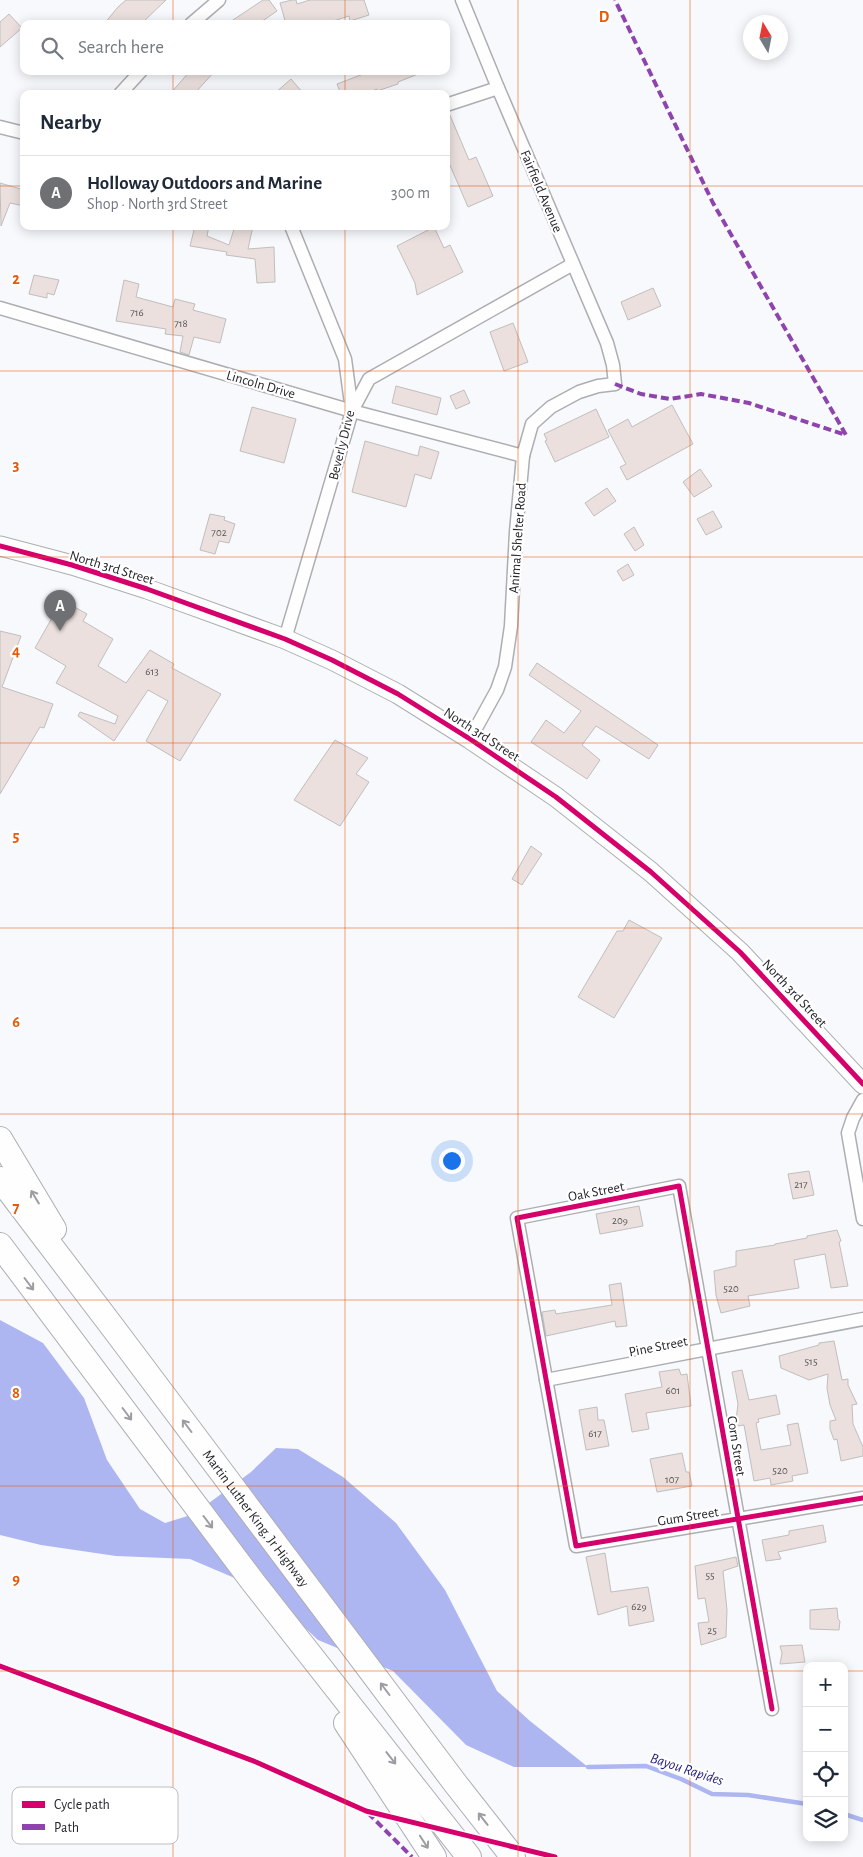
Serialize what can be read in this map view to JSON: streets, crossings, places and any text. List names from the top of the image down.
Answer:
{
  "streets": {
    "highway": ["Martin Luther King, Jr Highway"],
    "main road": ["North 3rd Street"],
    "street": [
      "Fairfield Avenue",
      "Lincoln Drive",
      "Beverly Drive",
      "Animal Shelter Road",
      "Oak Street",
      "Pine Street",
      "Corn Street",
      "Gum Street"
    ]
  },
  "crossings": [
    ["Fairfield Avenue", "Animal Shelter Road"],
    ["Lincoln Drive", "Beverly Drive"],
    ["Lincoln Drive", "Animal Shelter Road"],
    ["Beverly Drive", "North 3rd Street"],
    ["Animal Shelter Road", "North 3rd Street"],
    ["Oak Street", "Pine Street"],
    ["Oak Street", "Corn Street"],
    ["Oak Street", "Gum Street"],
    ["Pine Street", "Corn Street"],
    ["Pine Street", "Gum Street"],
    ["Corn Street", "Gum Street"]
  ],
  "water": ["Bayou Rapides"],
  "house_numbers": [
    "716",
    "718",
    "702",
    "613",
    "217",
    "209",
    "520",
    "515",
    "601",
    "617",
    "520",
    "107",
    "55",
    "629",
    "25"
  ],
  "legend": ["Cycle path", "Path"],
  "north": "top",
  "page": {
    "search": "Search here",
    "heading": "Nearby",
    "list": [
      {
        "mark": "A",
        "name": "Holloway Outdoors and Marine",
        "note": "Shop · North 3rd Street",
        "value": "300 m"
      }
    ],
    "pins": "A",
    "map_buttons": ["+", "−"]
  },
  "grid": {
    "columns": ["D"],
    "rows": [
      "2",
      "3",
      "4",
      "5",
      "6",
      "7",
      "8",
      "9"
    ]
  }
}
